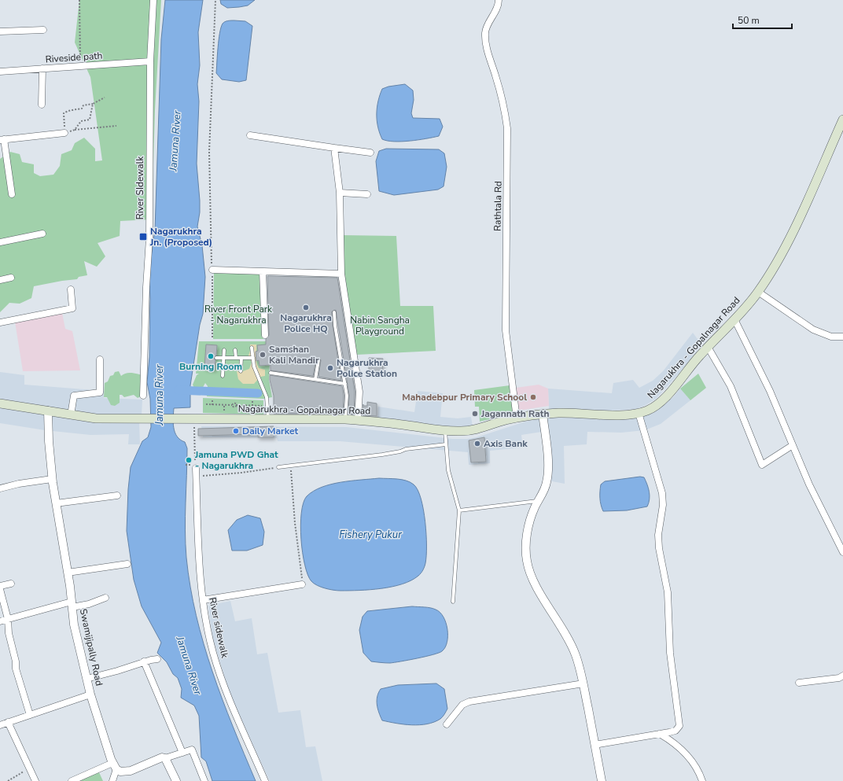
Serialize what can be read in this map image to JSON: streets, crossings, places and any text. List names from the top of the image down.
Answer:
{
  "streets": {
    "main road": ["Nagarukhra - Gopalnagar Road"],
    "street": [
      "Riveside path",
      "River SIdewalk",
      "Rathtala Rd",
      "River sidewalk",
      "Swamijipally Road"
    ]
  },
  "crossings": [
    ["Riveside path", "River SIdewalk"],
    ["Rathtala Rd", "Nagarukhra - Gopalnagar Road"],
    ["Nagarukhra - Gopalnagar Road", "Swamijipally Road"]
  ],
  "water": ["Jamuna River", "Fishery Pukur"],
  "parks": ["River Front Park - Nagarukhra", "Nabin Sangha Playground"],
  "places": {
    "transit": ["Nagarukhra Jn. (Proposed)"],
    "other": [
      "Nagarukhra Police HQ",
      "Samshan Kali Mandir",
      "Burning Room",
      "Nagarukhra Police Station",
      "Mahadebpur Primary School",
      "Jagannath Rath",
      "Daily Market",
      "Axis Bank",
      "Jamuna PWD Ghat - Nagarukhra"
    ]
  },
  "scale_bar": "50 m"
}
